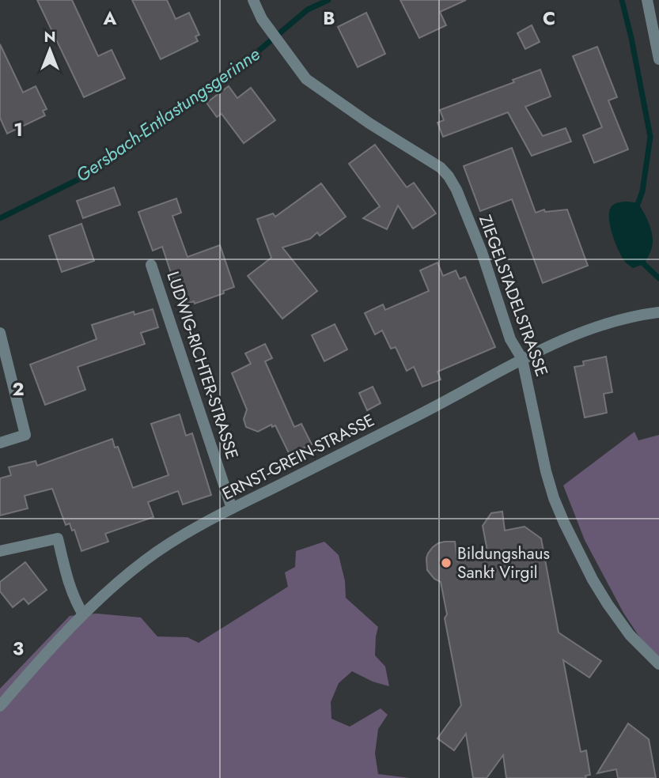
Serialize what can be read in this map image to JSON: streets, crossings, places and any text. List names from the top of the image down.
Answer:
{
  "streets": {
    "street": ["ZIEGELSTADELSTRASSE", "LUDWIG-RICHTER-STRASSE", "ERNST-GREIN-STRASSE"]
  },
  "crossings": [
    ["ZIEGELSTADELSTRASSE", "ERNST-GREIN-STRASSE"],
    ["LUDWIG-RICHTER-STRASSE", "ERNST-GREIN-STRASSE"]
  ],
  "water": ["Gersbach-Entlastungsgerinne"],
  "places": ["Bildungshaus Sankt Virgil"],
  "north": "top",
  "grid": {
    "columns": ["A", "B", "C"],
    "rows": ["1", "2", "3"]
  }
}
